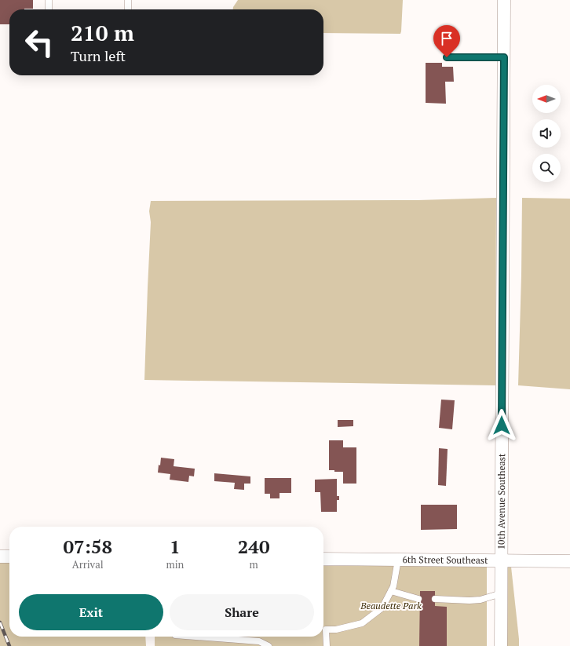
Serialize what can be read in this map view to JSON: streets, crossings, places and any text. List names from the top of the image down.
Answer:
{
  "streets": {
    "street": ["10th Avenue Southeast", "6th Street Southeast"]
  },
  "crossings": [
    ["10th Avenue Southeast", "6th Street Southeast"]
  ],
  "parks": ["Beaudette Park"],
  "north": "left",
  "page": {
    "turn": ["210 m", "Turn left"],
    "eta": [
      "07:58",
      "Arrival",
      "1",
      "min",
      "240",
      "m"
    ],
    "buttons": ["Exit", "Share"]
  }
}
